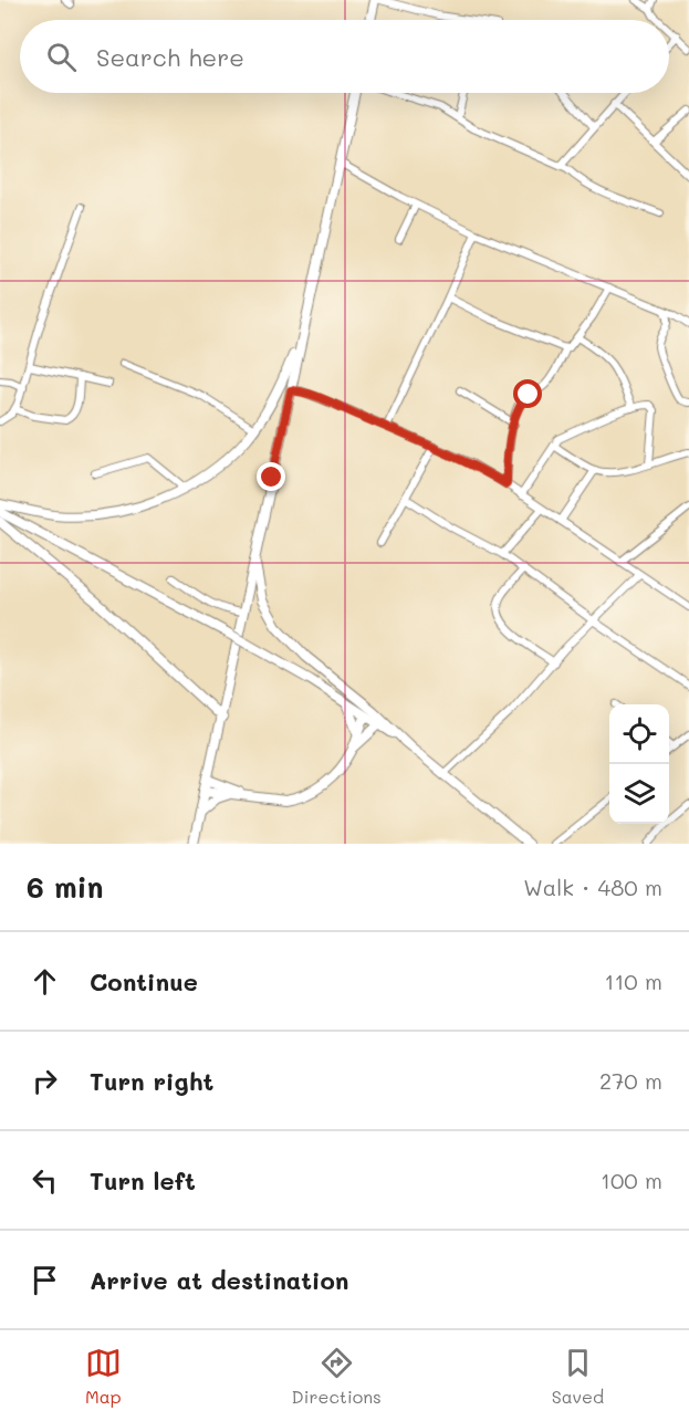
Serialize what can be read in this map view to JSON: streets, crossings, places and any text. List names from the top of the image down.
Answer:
{
  "page": {
    "search": "Search here",
    "heading": ["6 min", "Walk · 480 m"],
    "list": [
      ["Continue", "110 m"],
      ["Turn right", "270 m"],
      ["Turn left", "100 m"],
      "Arrive at destination"
    ],
    "nav": ["Map", "Directions", "Saved"]
  }
}
